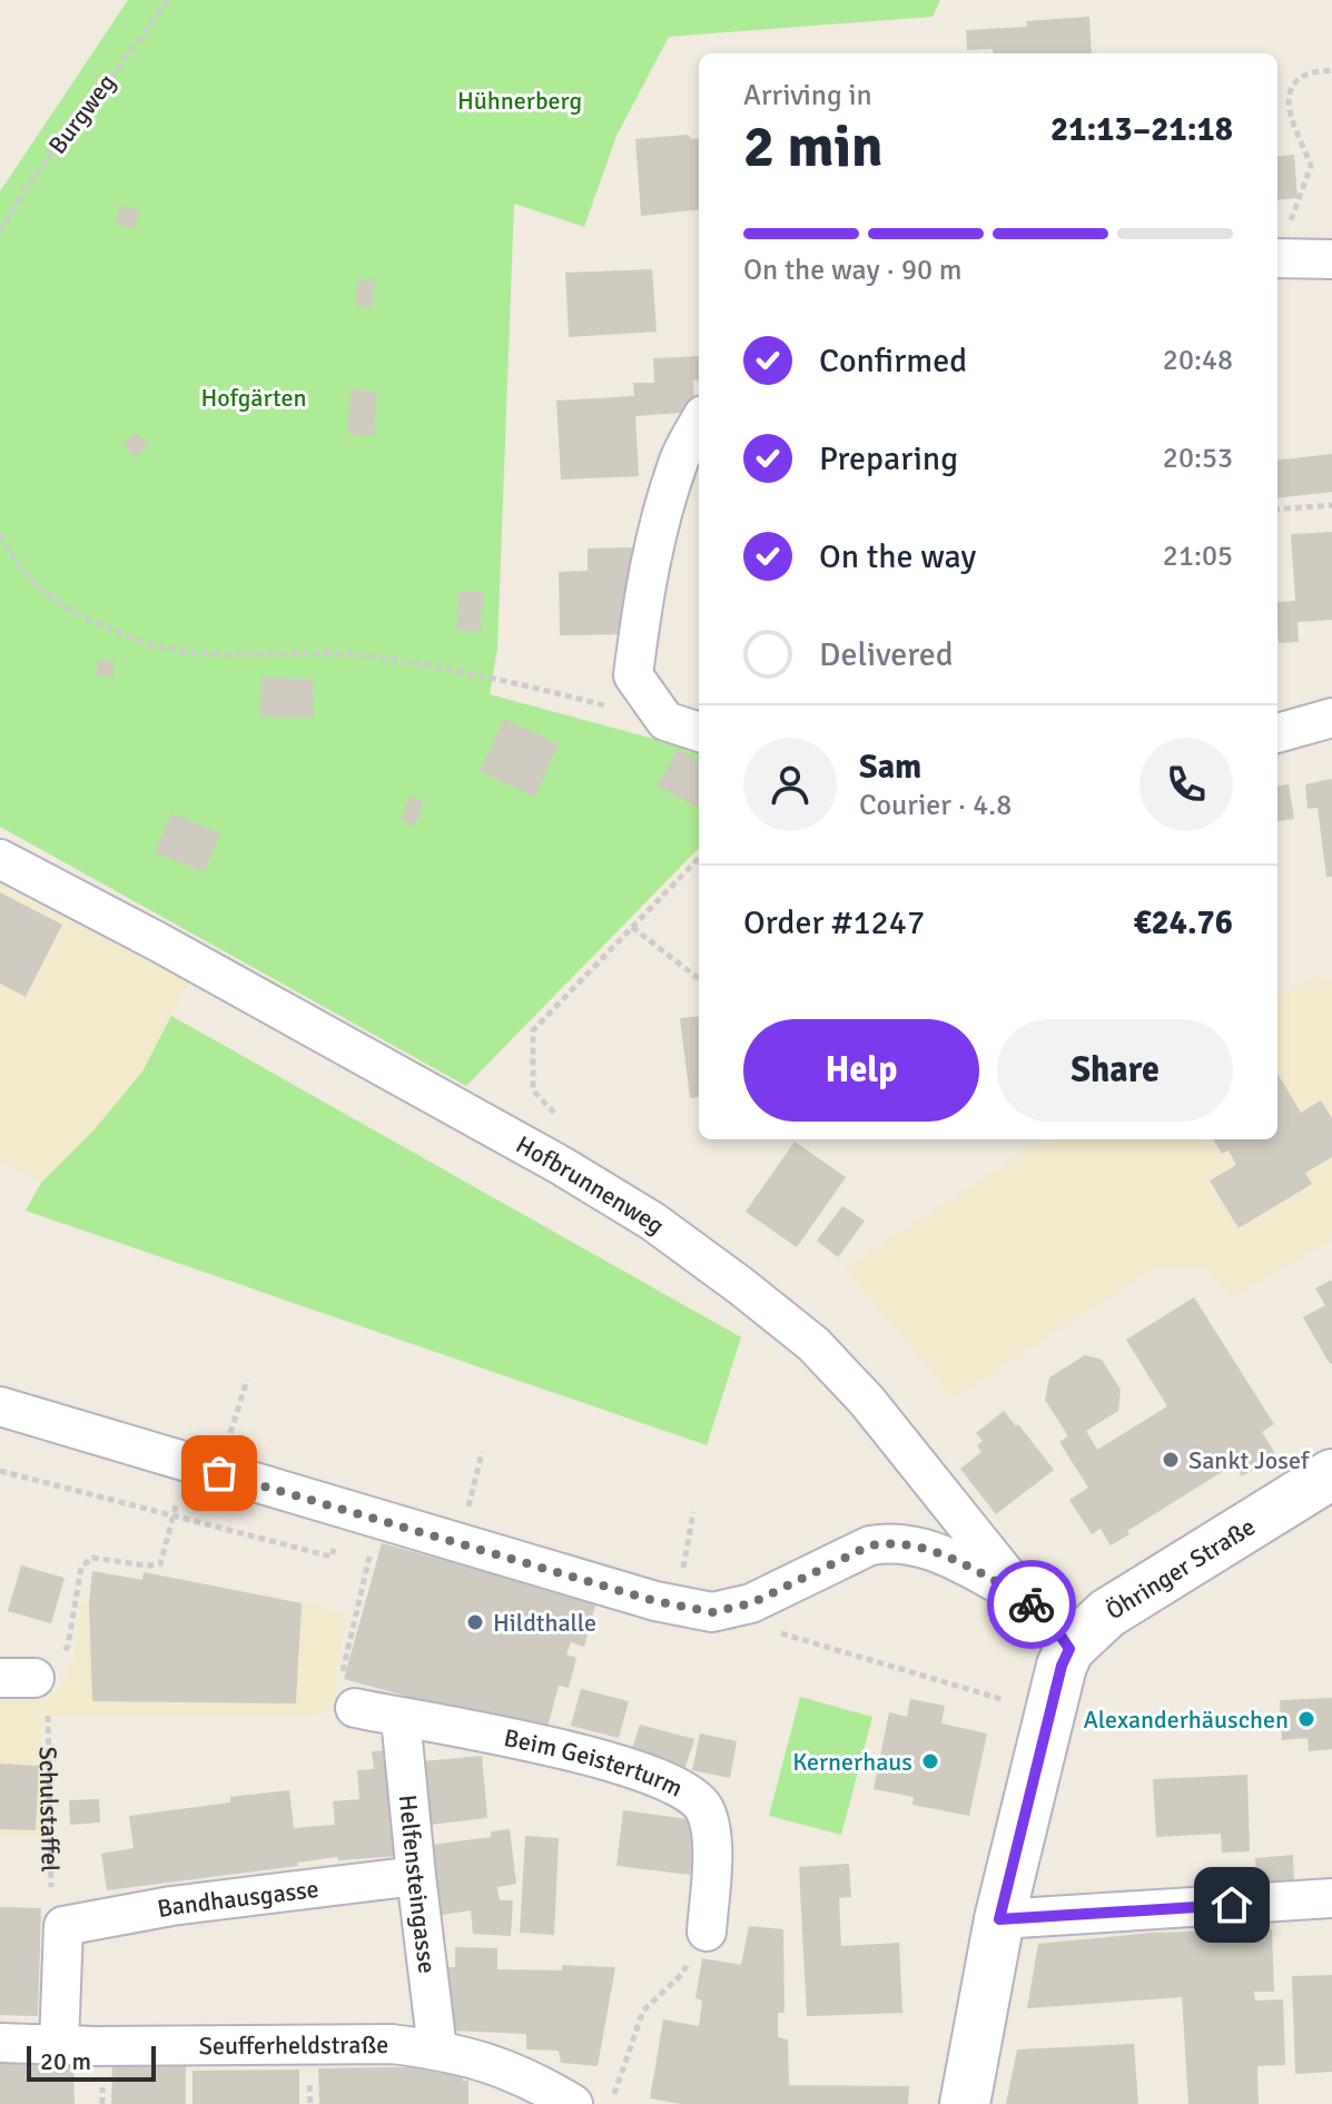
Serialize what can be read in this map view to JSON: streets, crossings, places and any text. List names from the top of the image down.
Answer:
{
  "streets": {
    "street": [
      "Hofbrunnenweg",
      "Öhringer Straße",
      "Beim Geisterturm",
      "Helfensteingasse",
      "Bandhausgasse",
      "Seufferheldstraße"
    ],
    "path": ["Burgweg", "Schulstaffel"]
  },
  "crossings": [
    ["Hofbrunnenweg", "Öhringer Straße"],
    ["Beim Geisterturm", "Helfensteingasse"],
    ["Schulstaffel", "Bandhausgasse"],
    ["Helfensteingasse", "Bandhausgasse"],
    ["Helfensteingasse", "Seufferheldstraße"]
  ],
  "parks": ["Hühnerberg", "Hofgärten"],
  "places": [
    "Sankt Josef",
    "Hildthalle",
    "Alexanderhäuschen",
    "Kernerhaus"
  ],
  "scale_bar": "20 m",
  "page": {
    "heading": ["2 min", "Arriving in", "21:13–21:18"],
    "panel": [
      "Sam",
      "Courier · 4.8",
      "Order #1247",
      "€24.76"
    ],
    "bar": "On the way · 90 m",
    "list": [
      ["Confirmed", "20:48"],
      ["Preparing", "20:53"],
      ["On the way", "21:05"],
      "Delivered"
    ],
    "buttons": ["Help", "Share"],
    "scale": "20 m"
  }
}
